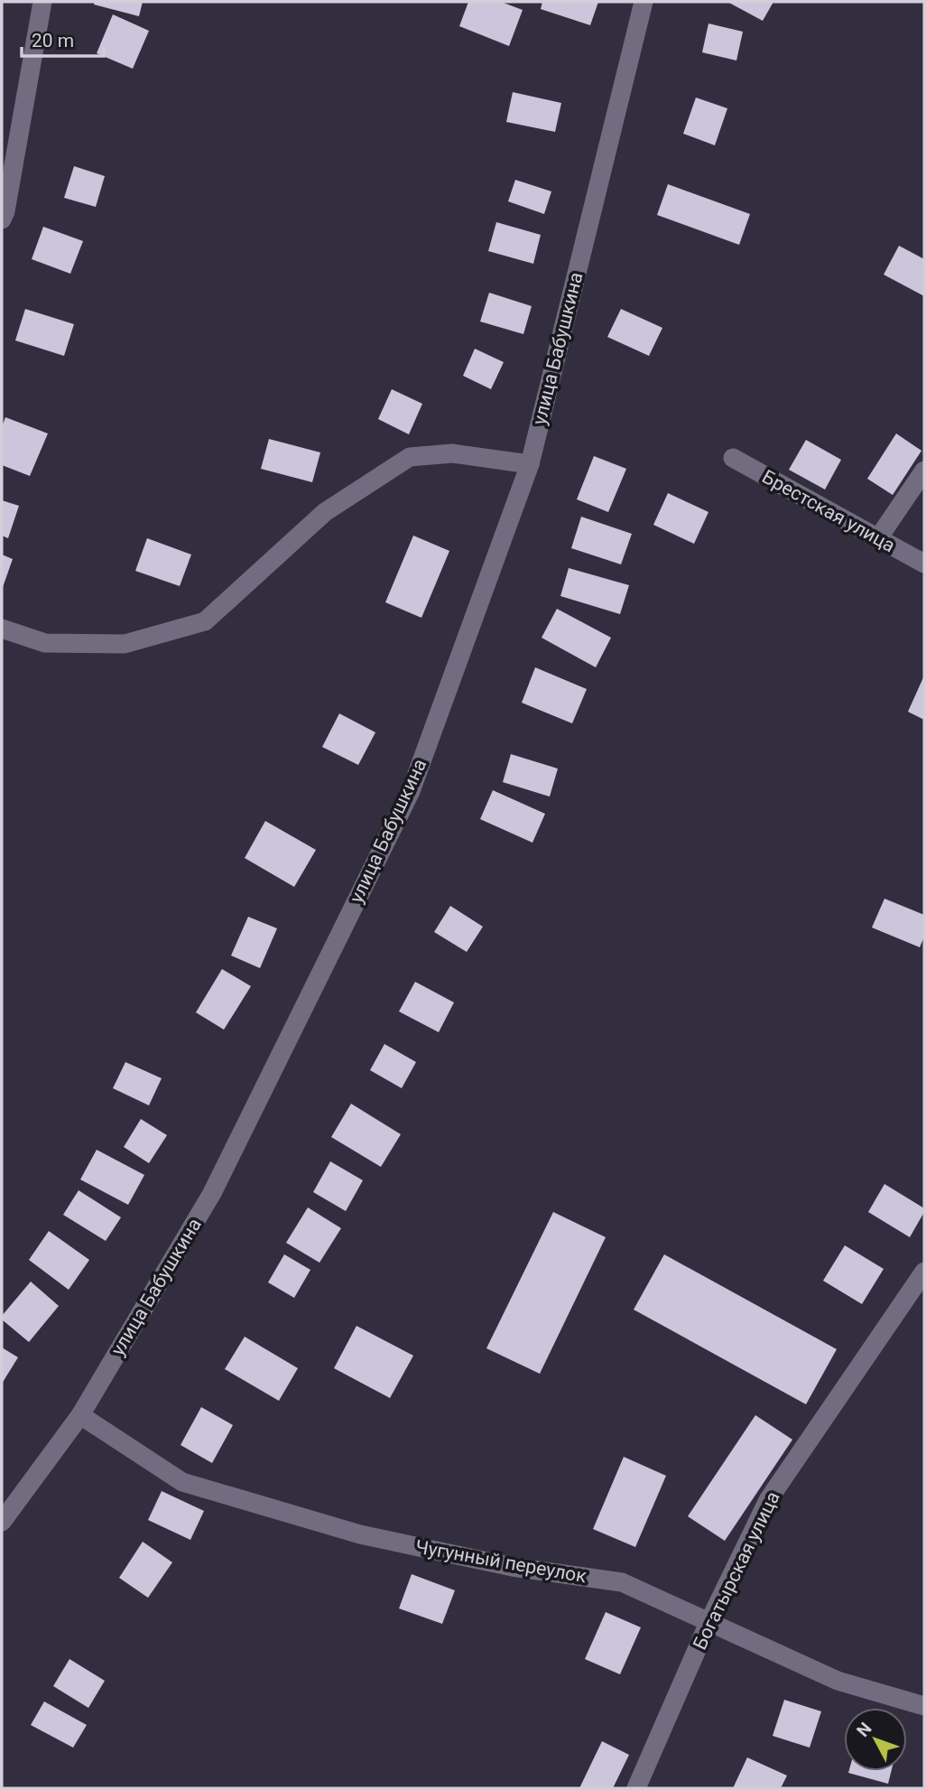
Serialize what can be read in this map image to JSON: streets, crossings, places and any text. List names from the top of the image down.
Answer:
{
  "streets": {
    "street": [
      "улица Бабушкина",
      "Брестская улица",
      "Чугунный переулок",
      "Богатырская улица"
    ]
  },
  "crossings": [
    ["улица Бабушкина", "Чугунный переулок"],
    ["Чугунный переулок", "Богатырская улица"]
  ],
  "scale_bar": "20 m",
  "north": "top left"
}
